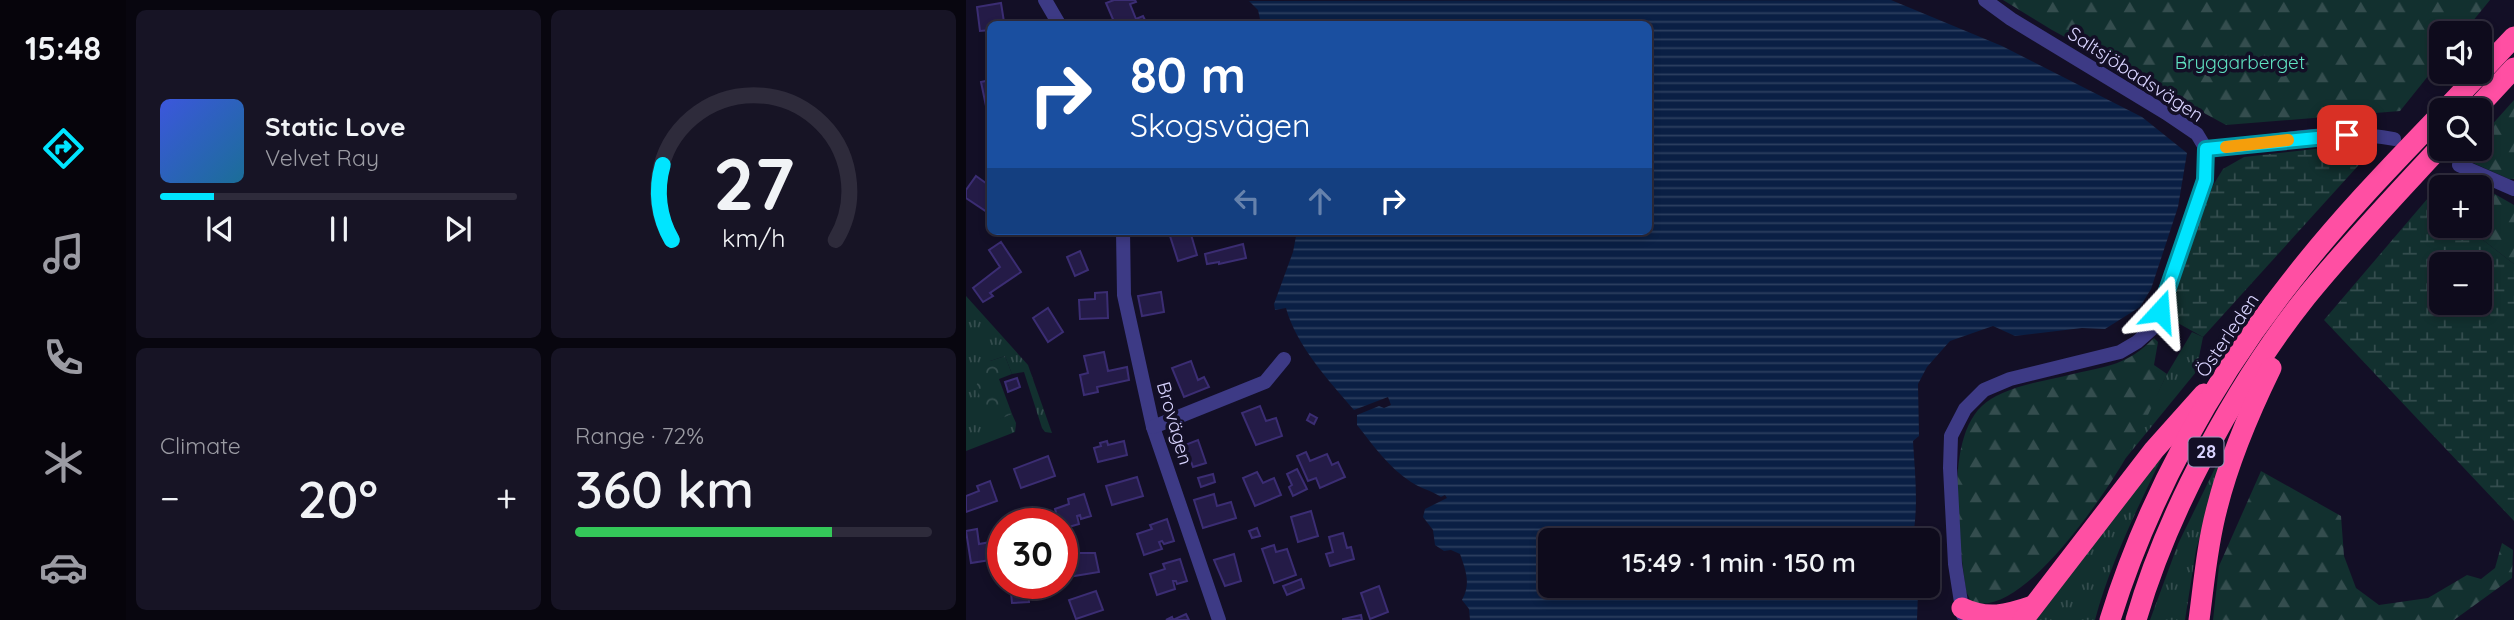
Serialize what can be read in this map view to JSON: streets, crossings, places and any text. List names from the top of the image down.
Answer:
{
  "streets": {
    "highway": ["Österleden", "28"],
    "street": ["Saltsjöbadsvägen", "Brovägen"]
  },
  "parks": ["Bryggarberget"],
  "page": {
    "tabs": "15:48",
    "map_buttons": ["+", "−"],
    "turn": ["80 m", "Skogsvägen"],
    "song": ["Static Love", "Velvet Ray"],
    "tile": [
      "Climate",
      ["Range · 72%", "360 km"]
    ],
    "heat": ["−", "20°", "+"],
    "limit": "30",
    "trip": "15:49 · 1 min · 150 m",
    "gauge": ["27", "km/h"]
  }
}
